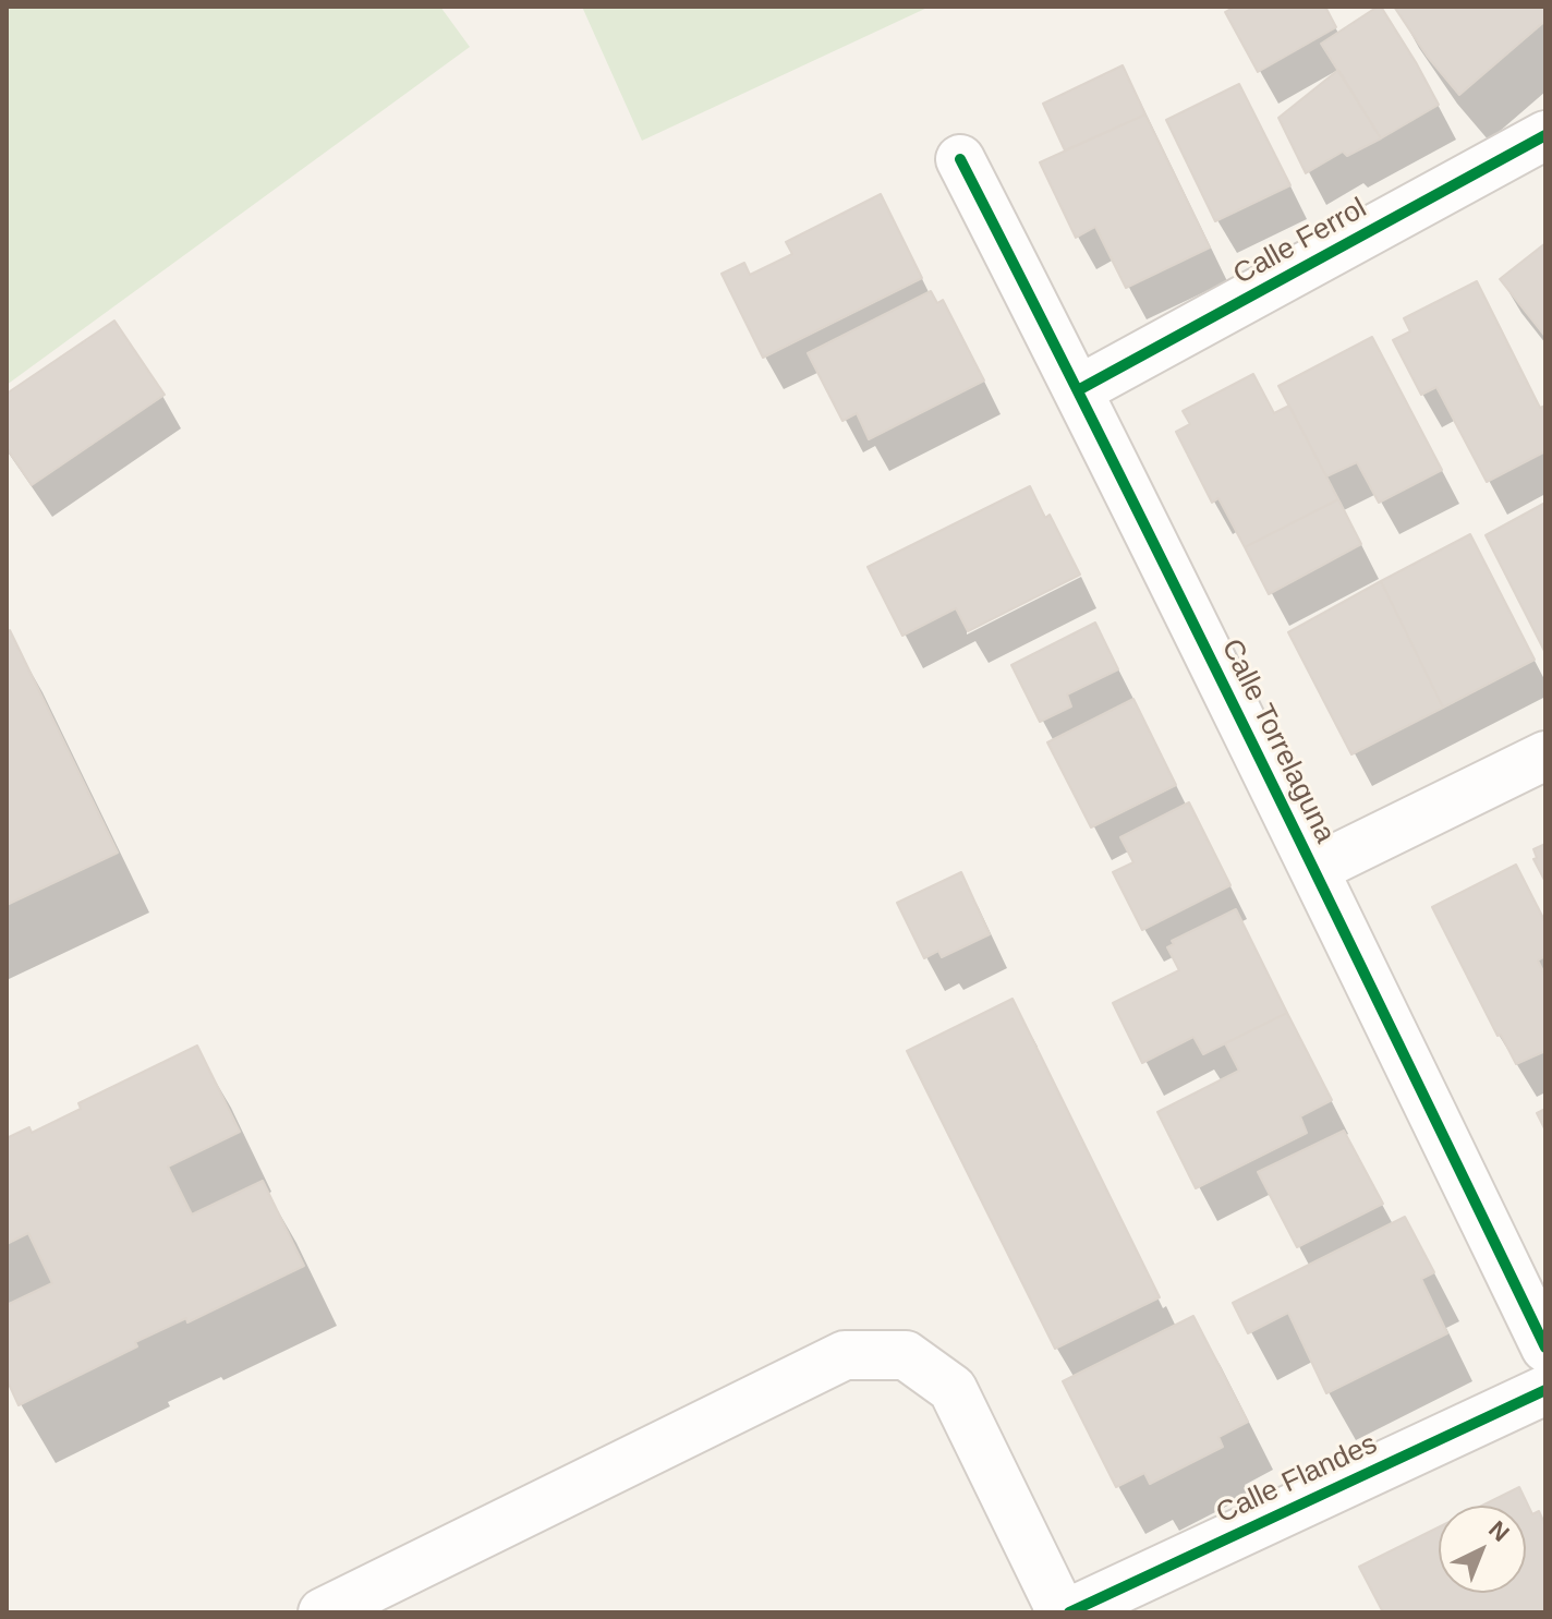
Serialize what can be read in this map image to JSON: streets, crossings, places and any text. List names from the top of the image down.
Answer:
{
  "streets": {
    "street": ["Calle Ferrol", "Calle Torrelaguna", "Calle Flandes"]
  },
  "crossings": [
    ["Calle Ferrol", "Calle Torrelaguna"]
  ],
  "north": "top right"
}
